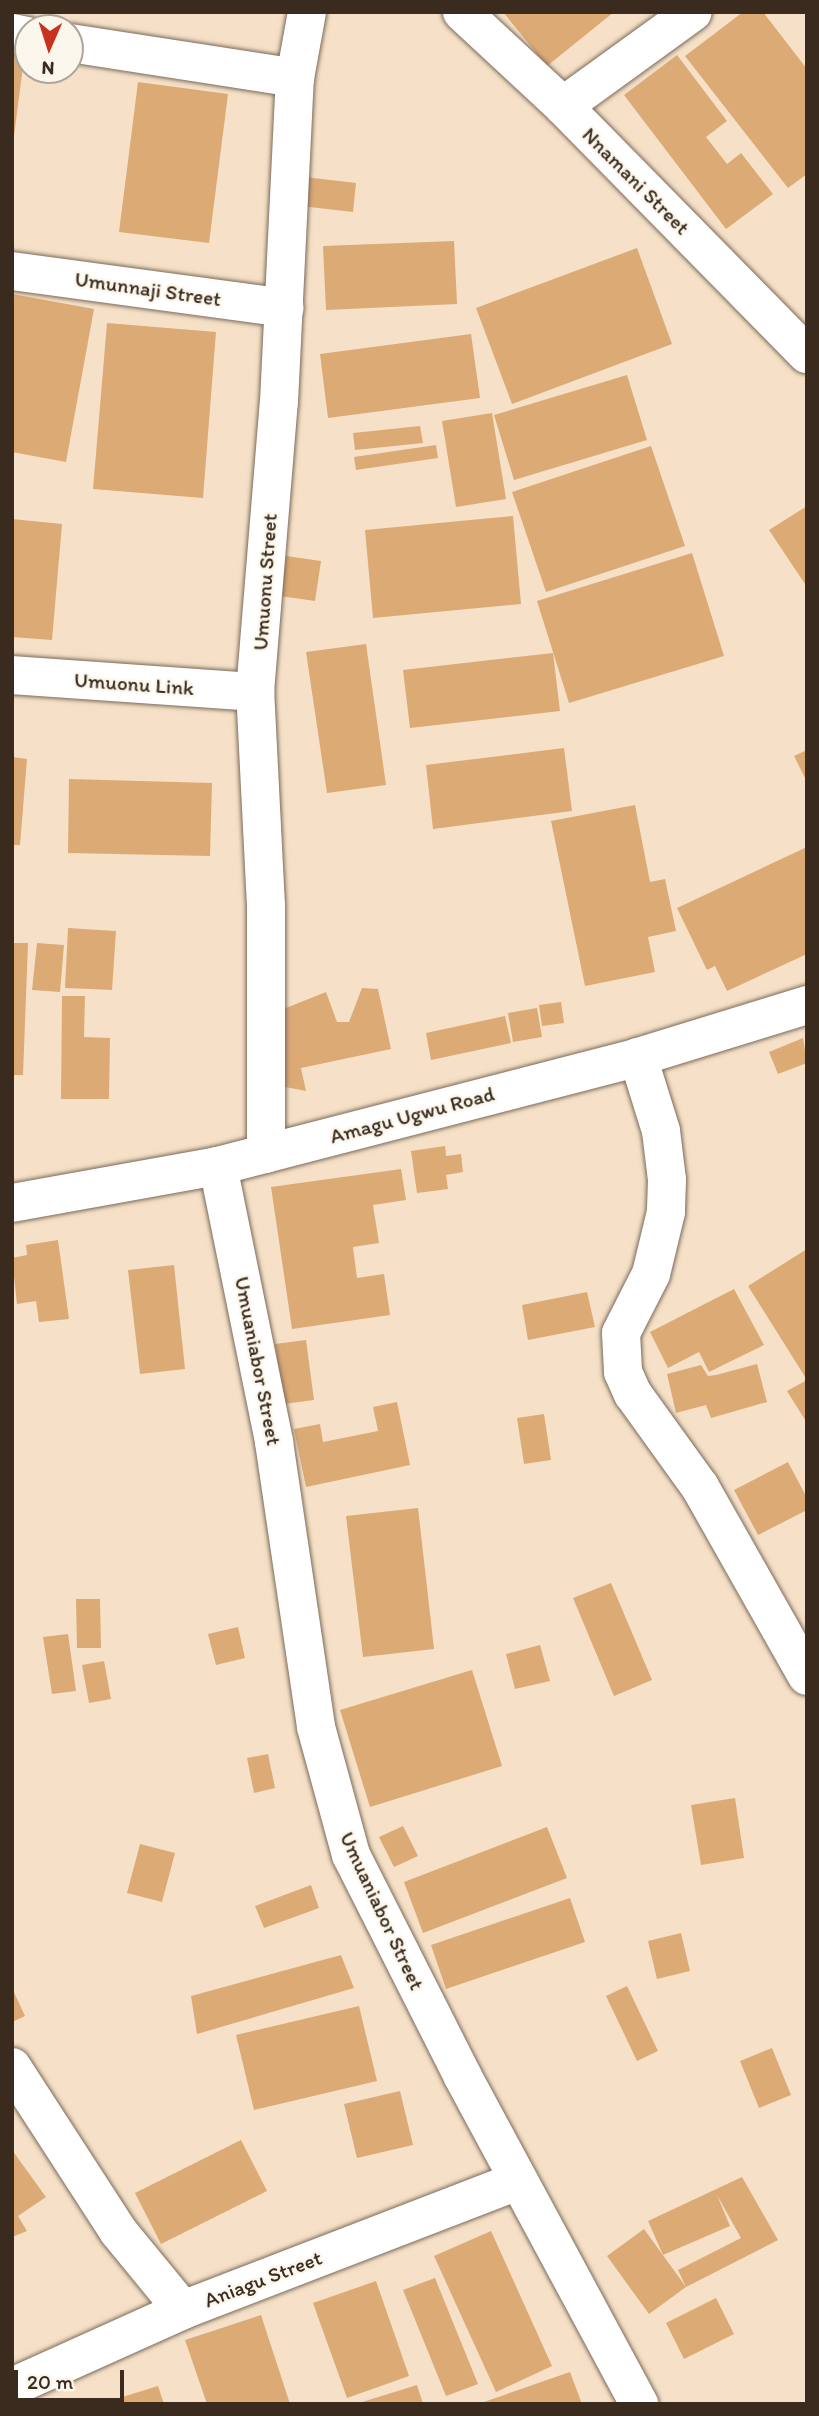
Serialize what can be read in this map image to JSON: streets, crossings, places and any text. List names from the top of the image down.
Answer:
{
  "streets": {
    "street": [
      "Nnamani Street",
      "Umunnaji Street",
      "Umuonu Street",
      "Umuonu Link",
      "Amagu Ugwu Road",
      "Umuaniabor Street",
      "Aniagu Street"
    ]
  },
  "crossings": [
    ["Umunnaji Street", "Umuonu Street"],
    ["Umuonu Street", "Umuonu Link"],
    ["Umuonu Street", "Amagu Ugwu Road"],
    ["Amagu Ugwu Road", "Umuaniabor Street"],
    ["Umuaniabor Street", "Aniagu Street"]
  ],
  "scale_bar": "20 m",
  "north": "bottom"
}
